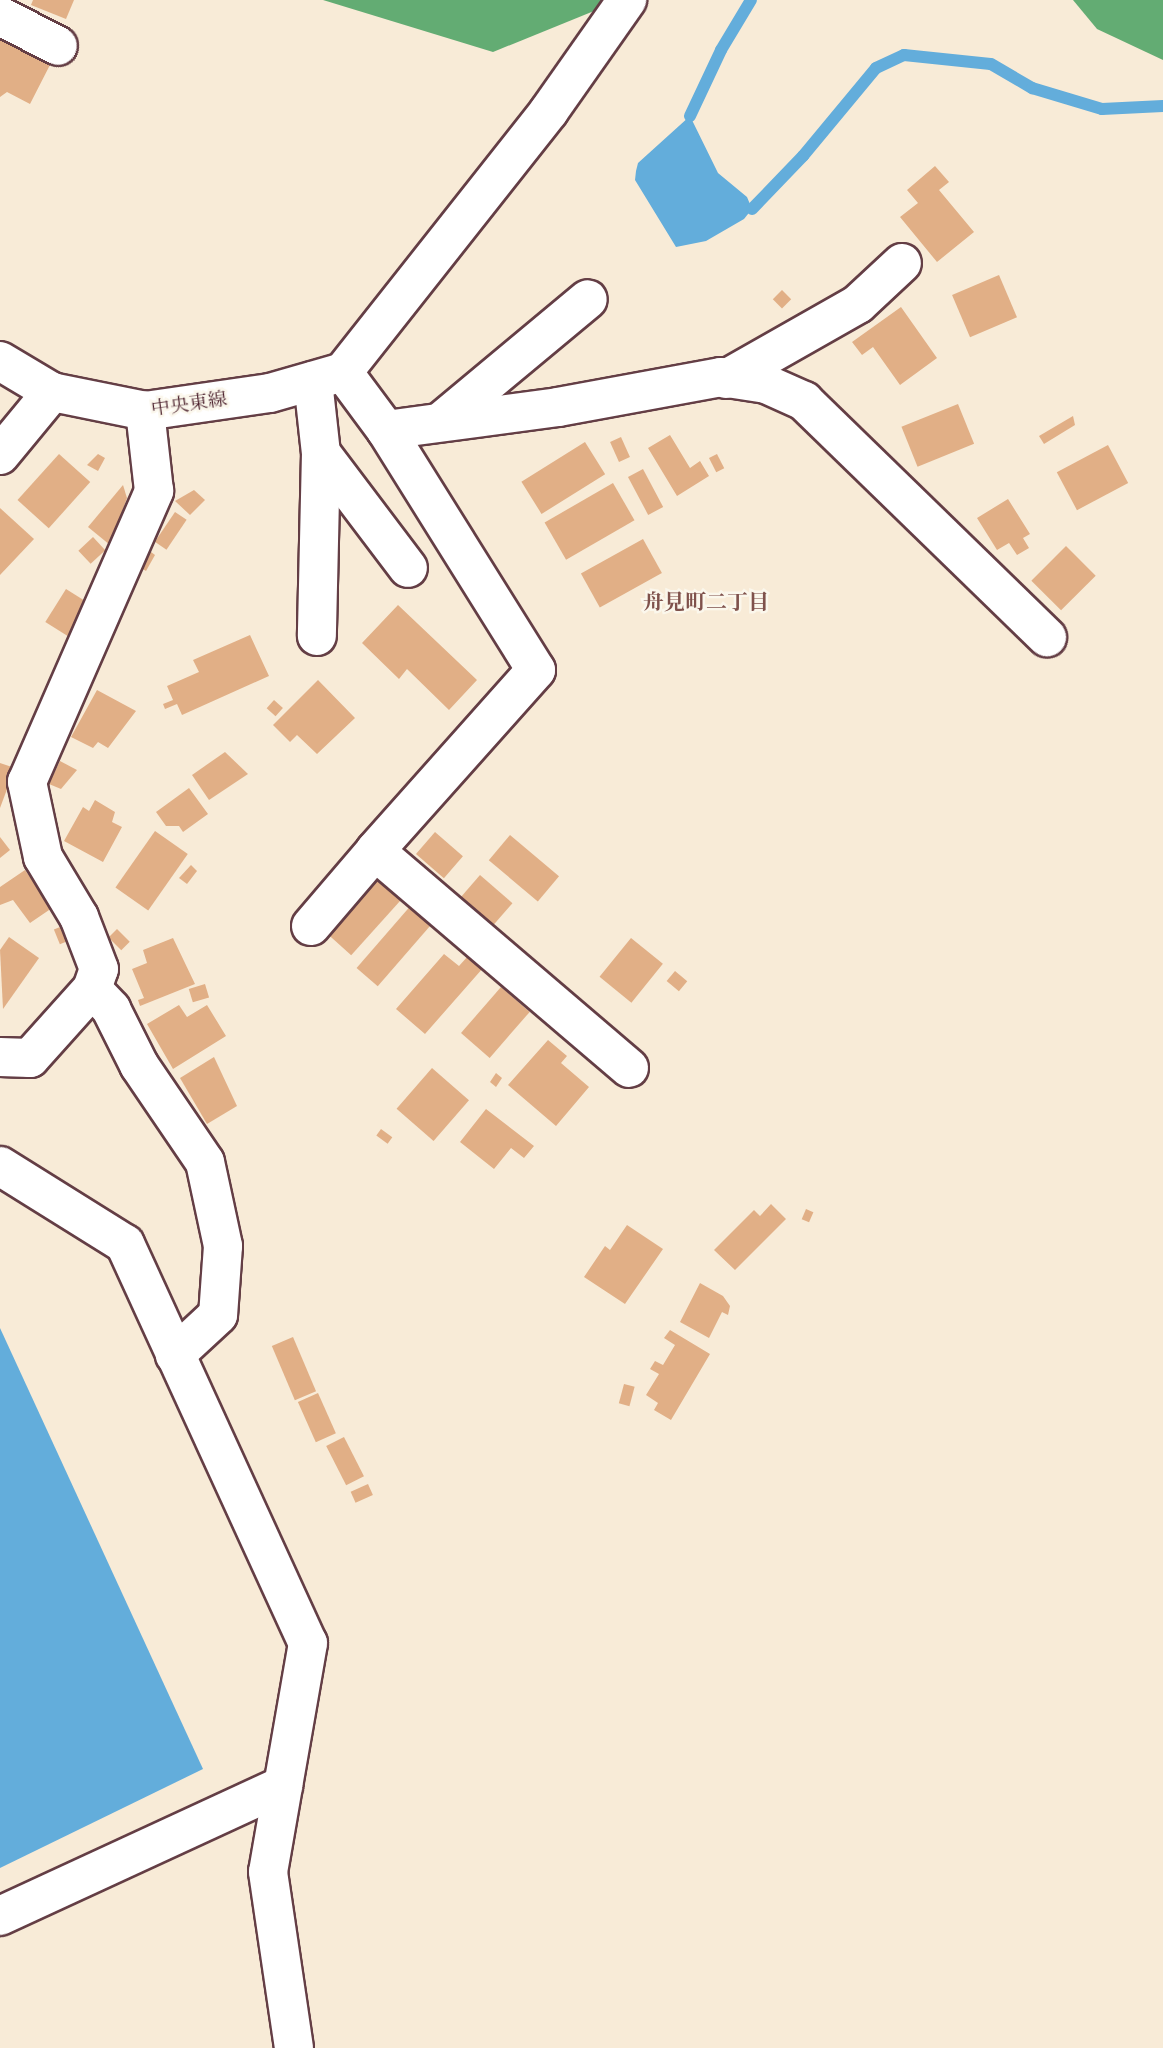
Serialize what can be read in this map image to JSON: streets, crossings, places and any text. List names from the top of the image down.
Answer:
{
  "streets": {
    "street": ["中央東線"]
  },
  "districts": ["舟見町二丁目"]
}
